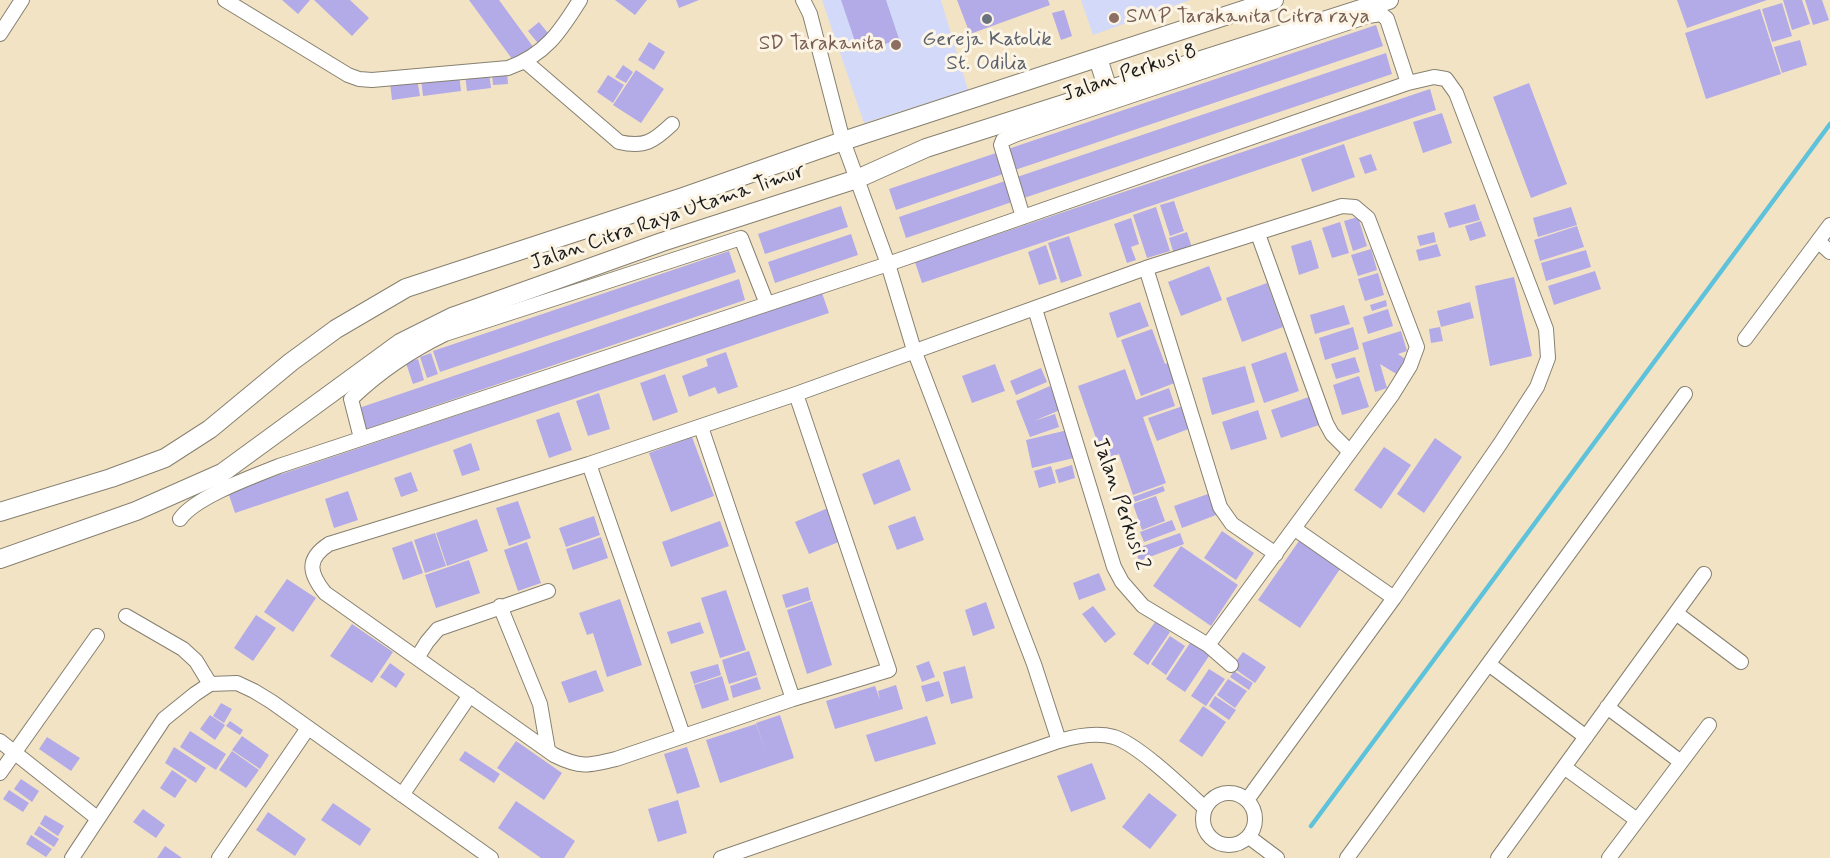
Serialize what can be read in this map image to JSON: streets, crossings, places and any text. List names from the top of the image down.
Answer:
{
  "streets": {
    "main road": ["Jalan Citra Raya Utama Timur"],
    "street": ["Jalan Perkusi 8", "Jalan Perkusi 2"]
  },
  "crossings": [
    ["Jalan Perkusi 8", "Jalan Citra Raya Utama Timur"]
  ],
  "places": ["SMP Tarakanita Citra raya", "Gereja Katolik St. Odilia", "SD Tarakanita"]
}
